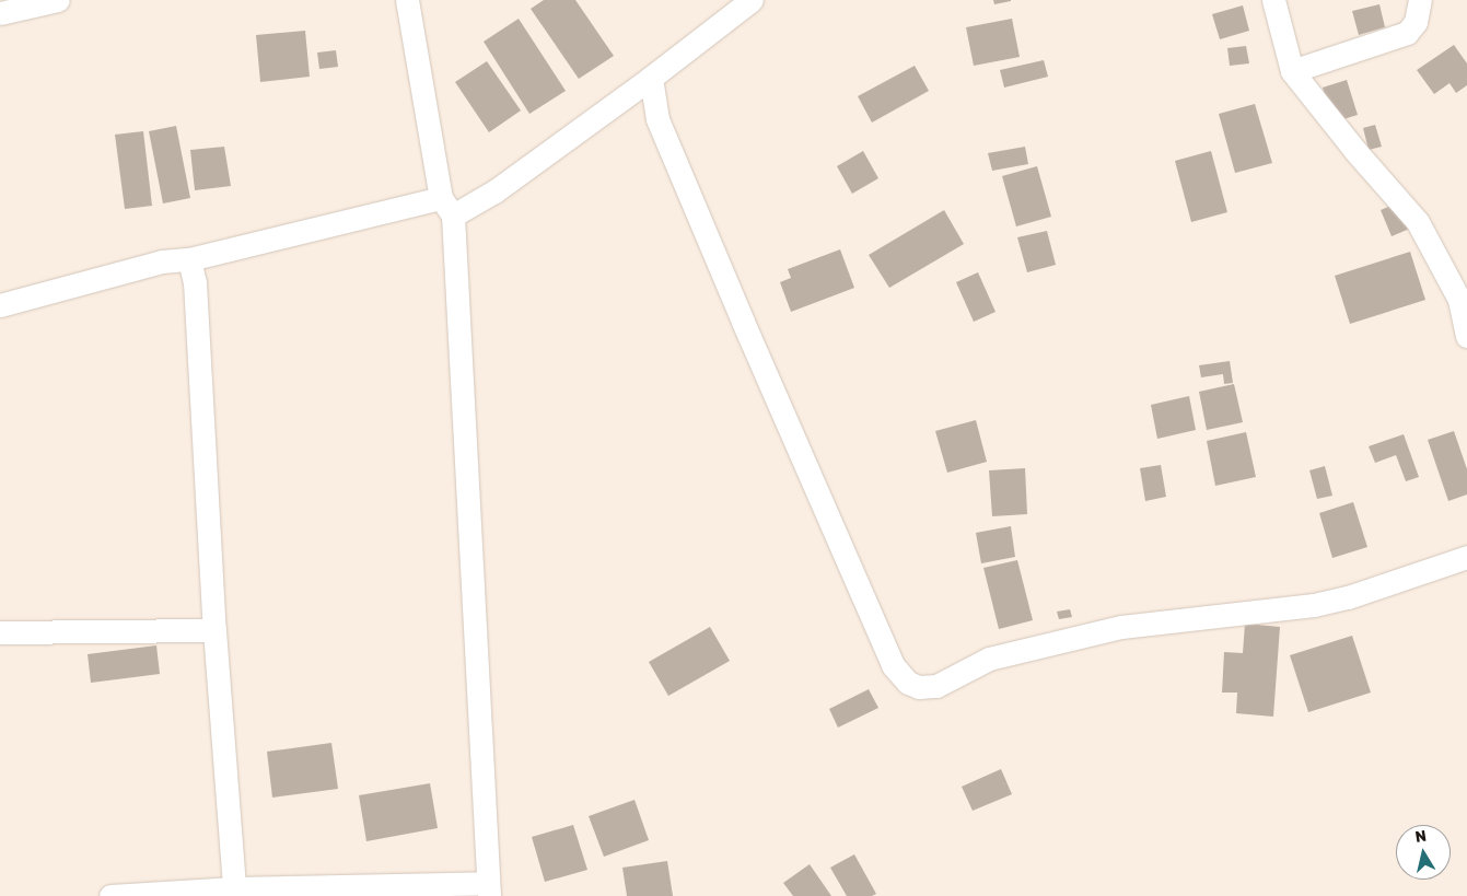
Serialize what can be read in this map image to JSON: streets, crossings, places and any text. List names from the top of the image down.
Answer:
{
  "north": "top"
}
